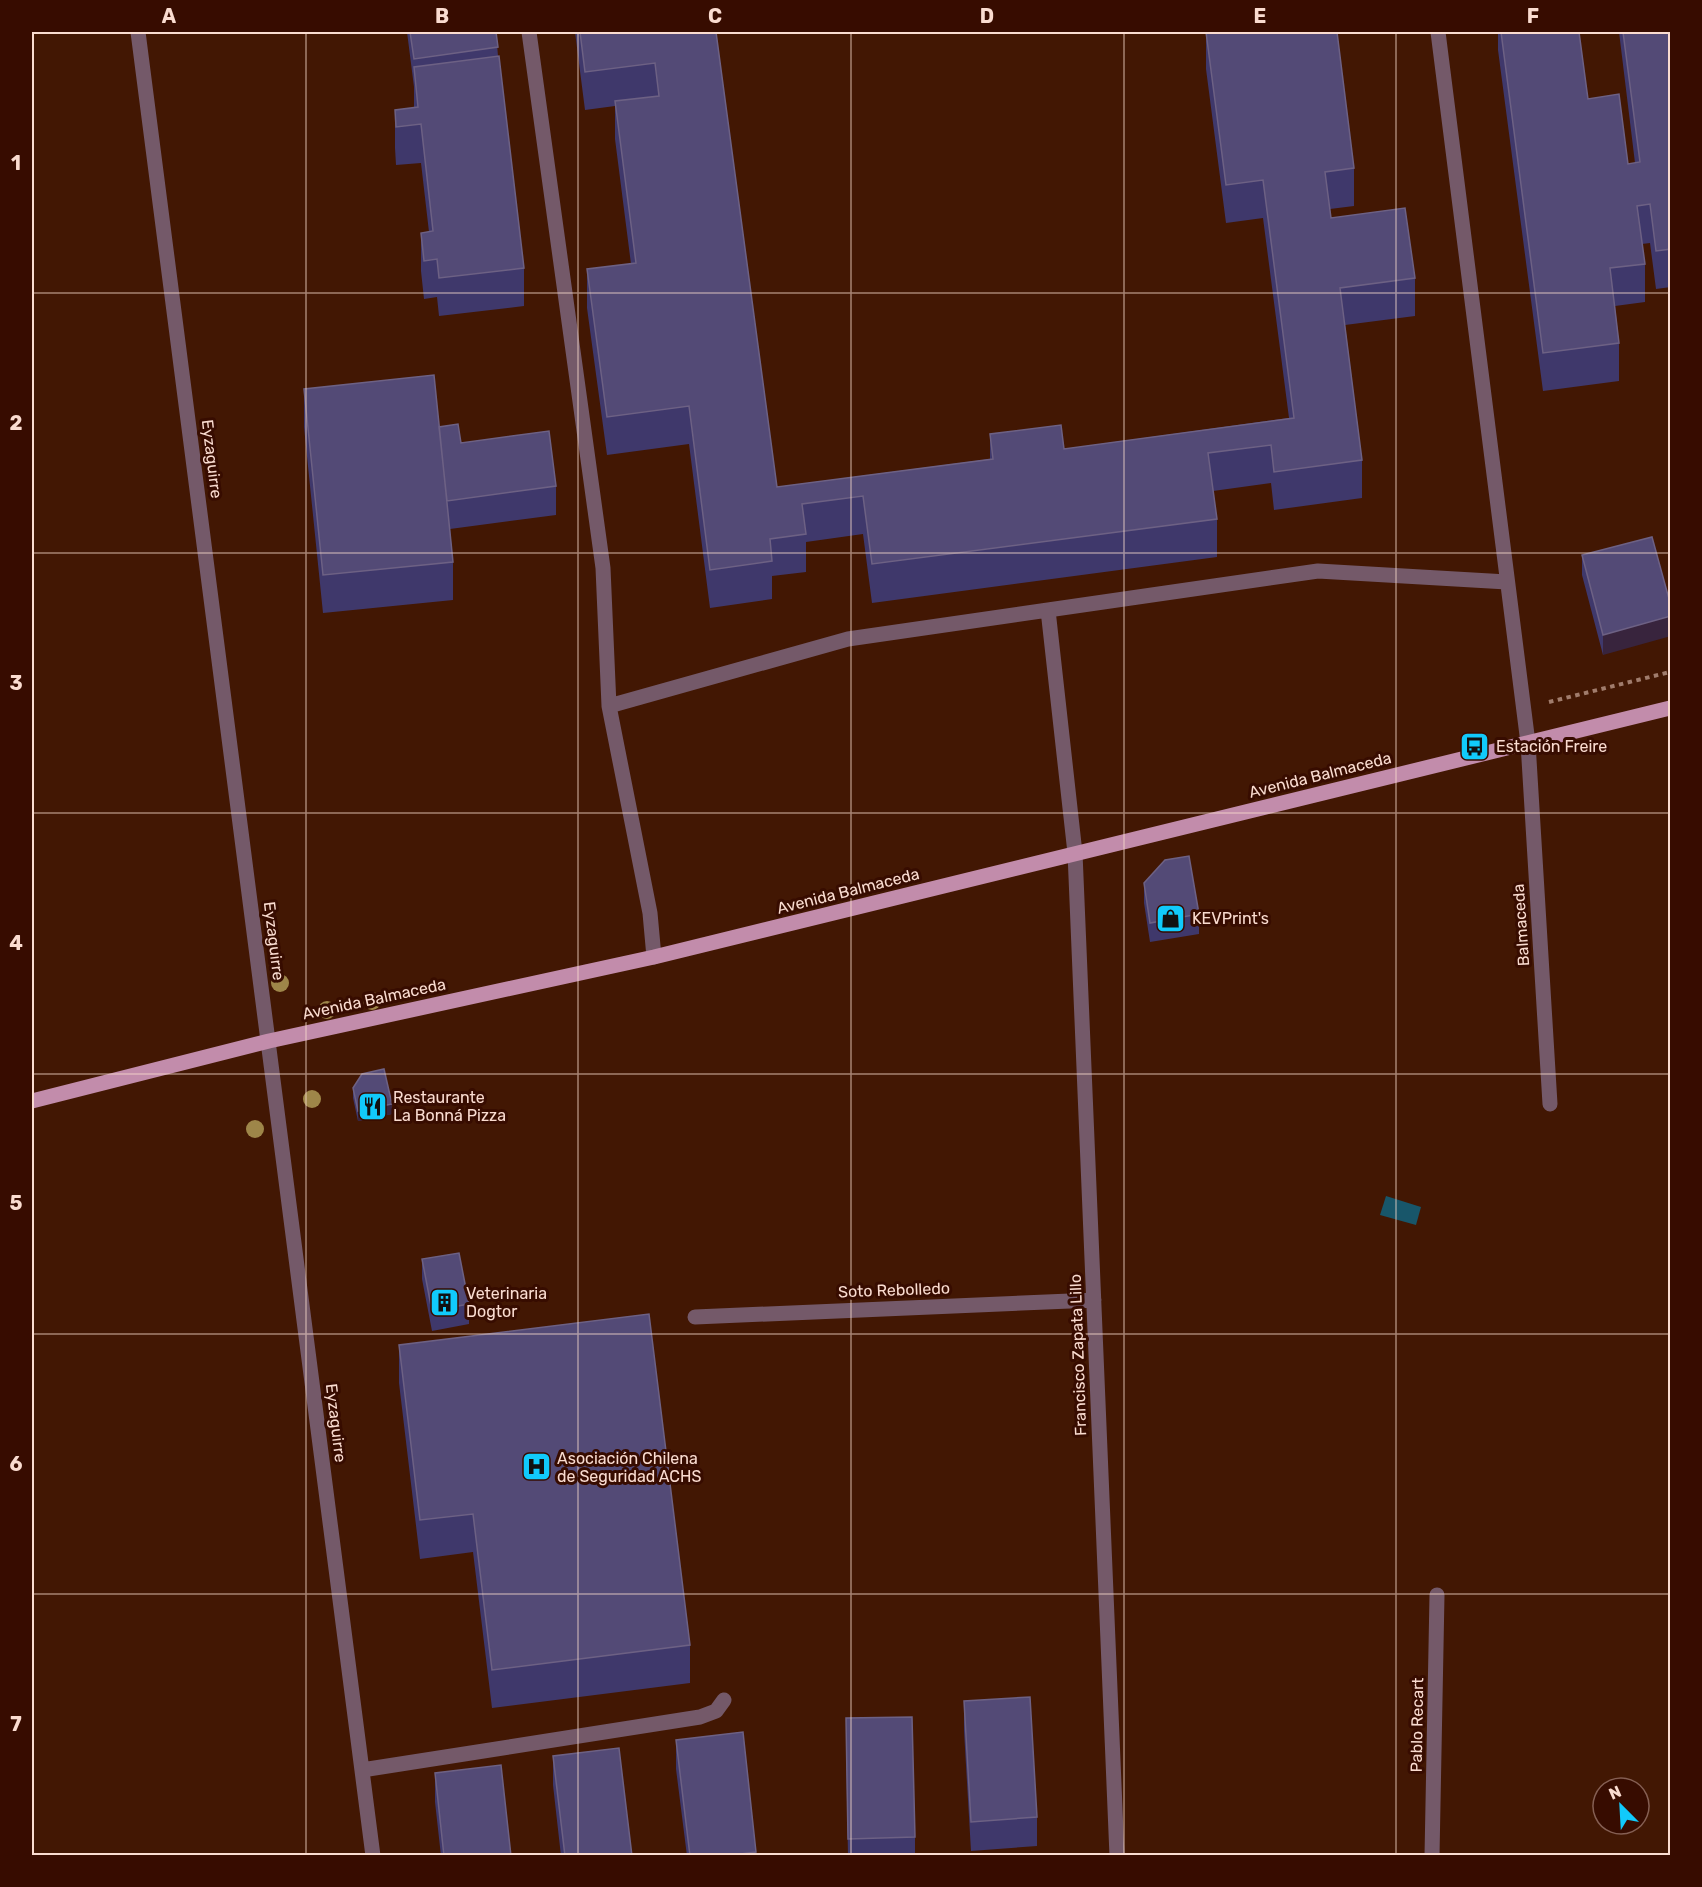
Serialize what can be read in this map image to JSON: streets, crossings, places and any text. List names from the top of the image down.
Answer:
{
  "streets": {
    "main road": ["Avenida Balmaceda"],
    "street": [
      "Eyzaguirre",
      "Balmaceda",
      "Soto Rebolledo",
      "Francisco Zapata Lillo",
      "Pablo Recart"
    ]
  },
  "crossings": [
    ["Eyzaguirre", "Avenida Balmaceda"],
    ["Avenida Balmaceda", "Balmaceda"],
    ["Avenida Balmaceda", "Francisco Zapata Lillo"],
    ["Soto Rebolledo", "Francisco Zapata Lillo"]
  ],
  "places": {
    "bus stop": ["Estación Freire"],
    "shop": ["KEVPrint's"],
    "restaurant": ["Restaurante La Bonná Pizza"],
    "building": ["Veterinaria Dogtor"],
    "hospital": ["Asociación Chilena de Seguridad ACHS"]
  },
  "north": "top left",
  "grid": {
    "columns": [
      "A",
      "B",
      "C",
      "D",
      "E",
      "F"
    ],
    "rows": [
      "1",
      "2",
      "3",
      "4",
      "5",
      "6",
      "7"
    ]
  }
}
